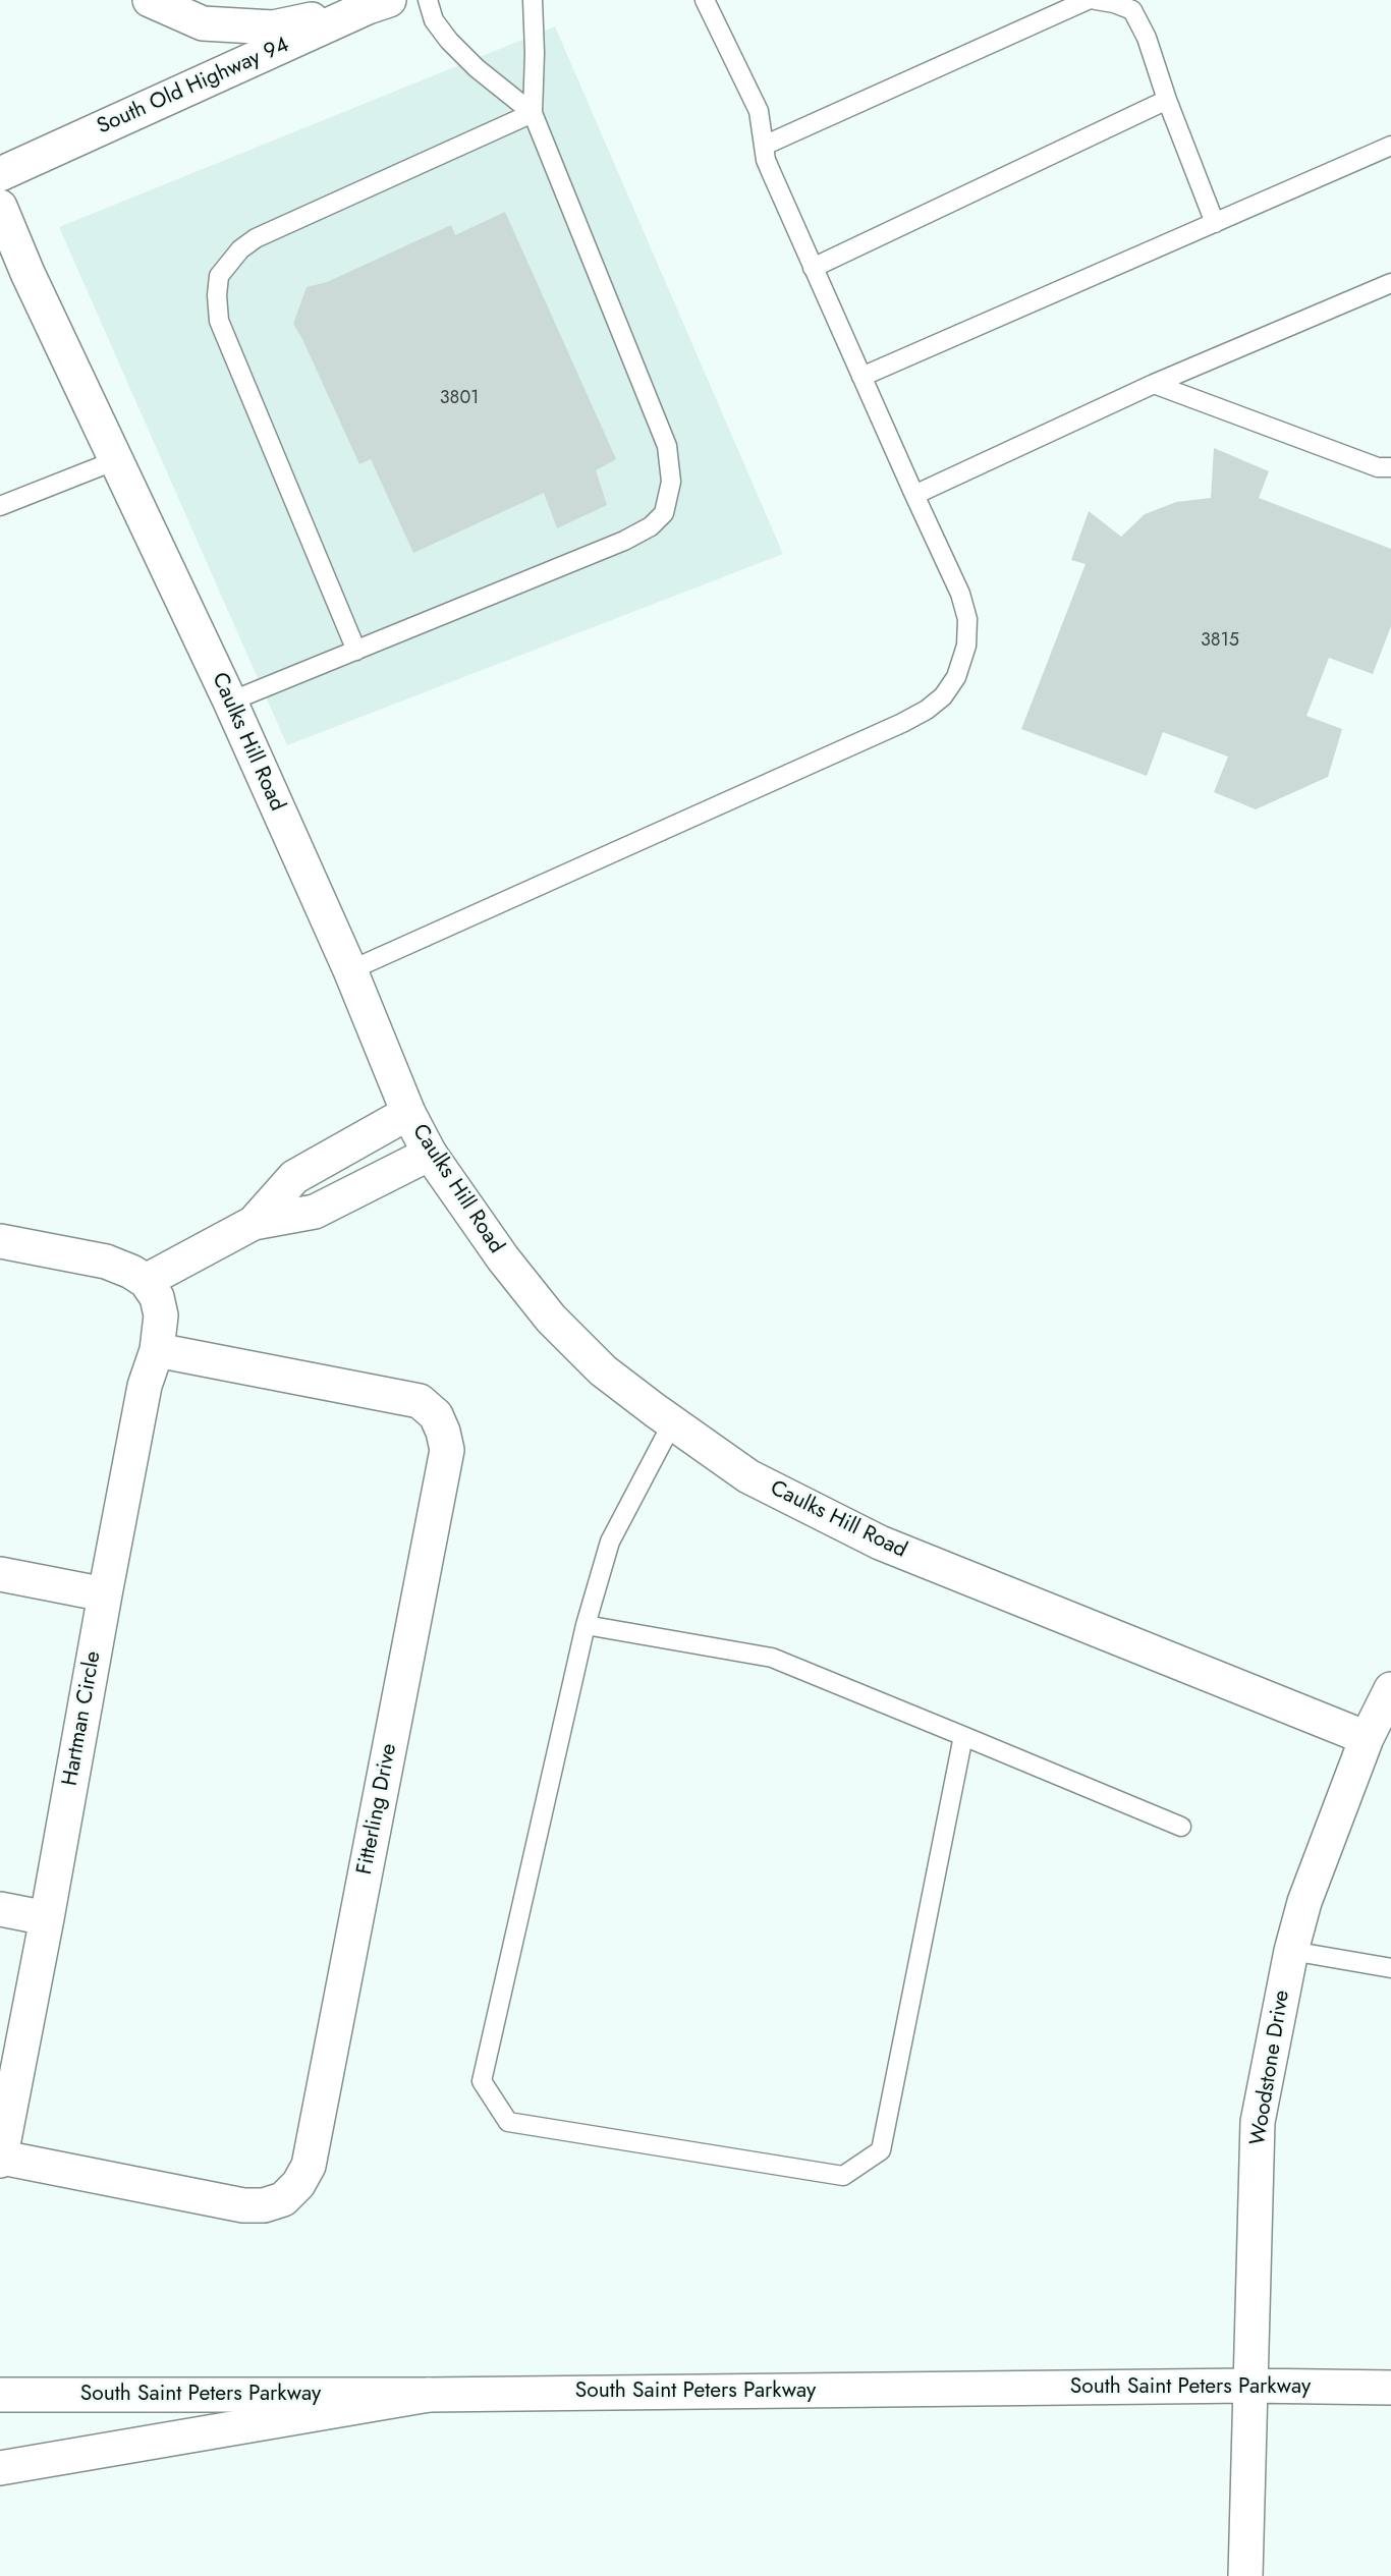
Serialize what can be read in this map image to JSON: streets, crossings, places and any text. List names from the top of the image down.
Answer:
{
  "streets": {
    "main road": [
      "South Old Highway 94",
      "Caulks Hill Road",
      "Hartman Circle",
      "Fitterling Drive",
      "Woodstone Drive",
      "South Saint Peters Parkway"
    ]
  },
  "crossings": [
    ["Caulks Hill Road", "Woodstone Drive"],
    ["Hartman Circle", "Fitterling Drive"],
    ["Woodstone Drive", "South Saint Peters Parkway"]
  ],
  "house_numbers": ["3801", "3815"]
}
